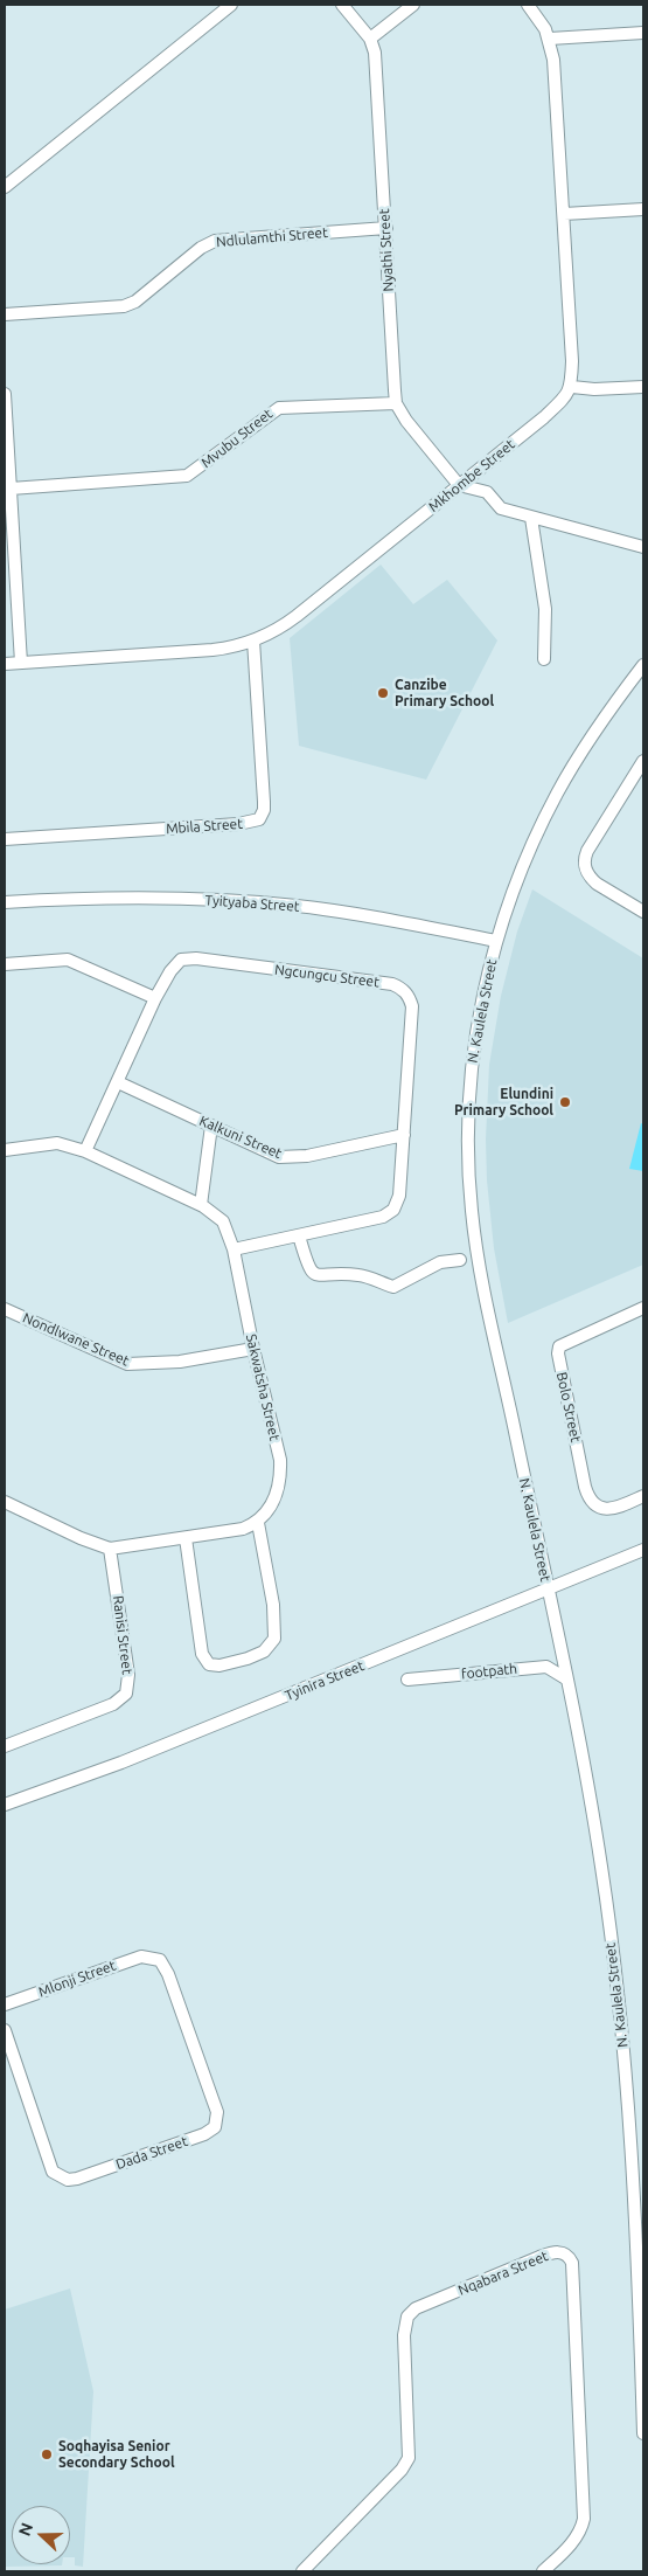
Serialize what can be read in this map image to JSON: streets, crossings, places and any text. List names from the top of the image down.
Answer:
{
  "streets": {
    "street": [
      "Ndlulamthi Street",
      "Nyathi Street",
      "Mvubu Street",
      "Mkhombe Street",
      "Mbila Street",
      "Tyityaba Street",
      "Ngcungcu Street",
      "N. Kaulela Street",
      "Kalkuni Street",
      "Nondlwane Street",
      "Sakwatsha Street",
      "Bolo Street",
      "Ranisi Street",
      "footpath",
      "Tyinira Street",
      "Mlonji Street",
      "Dada Street",
      "Nqabara Street"
    ]
  },
  "crossings": [
    ["Ndlulamthi Street", "Nyathi Street"],
    ["Nyathi Street", "Mvubu Street"],
    ["Mkhombe Street", "Mbila Street"],
    ["Tyityaba Street", "N. Kaulela Street"],
    ["Ngcungcu Street", "Kalkuni Street"],
    ["Ngcungcu Street", "Sakwatsha Street"],
    ["N. Kaulela Street", "footpath"],
    ["N. Kaulela Street", "Tyinira Street"],
    ["Nondlwane Street", "Sakwatsha Street"],
    ["Mlonji Street", "Dada Street"]
  ],
  "places": ["Canzibe Primary School", "Elundini Primary School", "Soqhayisa Senior Secondary School"],
  "north": "left"
}
